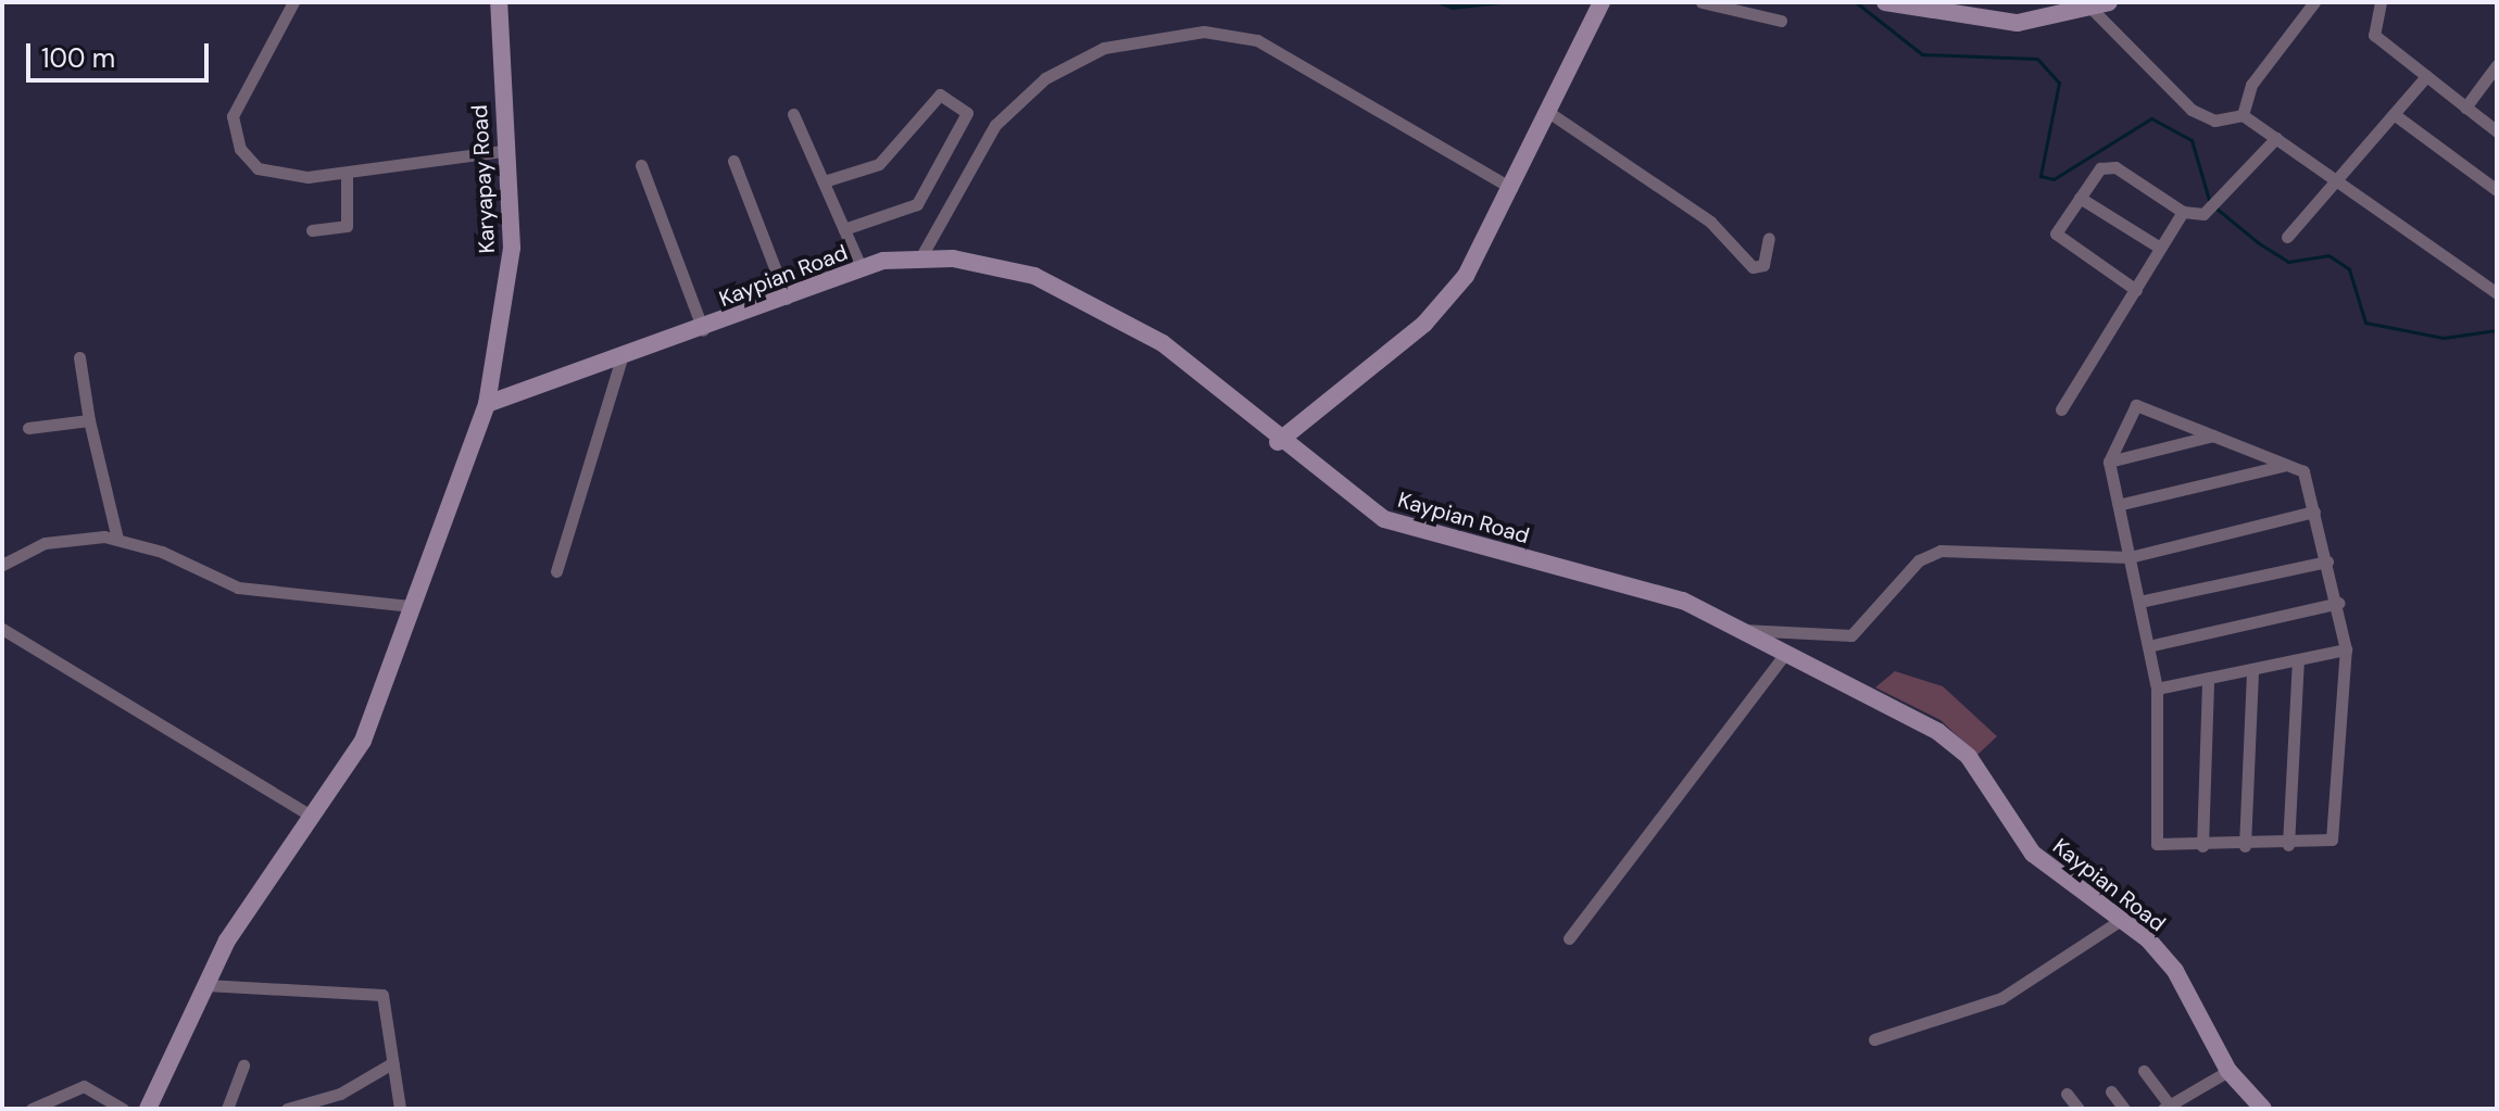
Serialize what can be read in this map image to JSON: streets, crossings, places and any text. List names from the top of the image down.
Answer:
{
  "streets": {
    "main road": ["Karyapay Road", "Kaypian Road"]
  },
  "crossings": [
    ["Karyapay Road", "Kaypian Road"]
  ],
  "scale_bar": "100 m"
}
